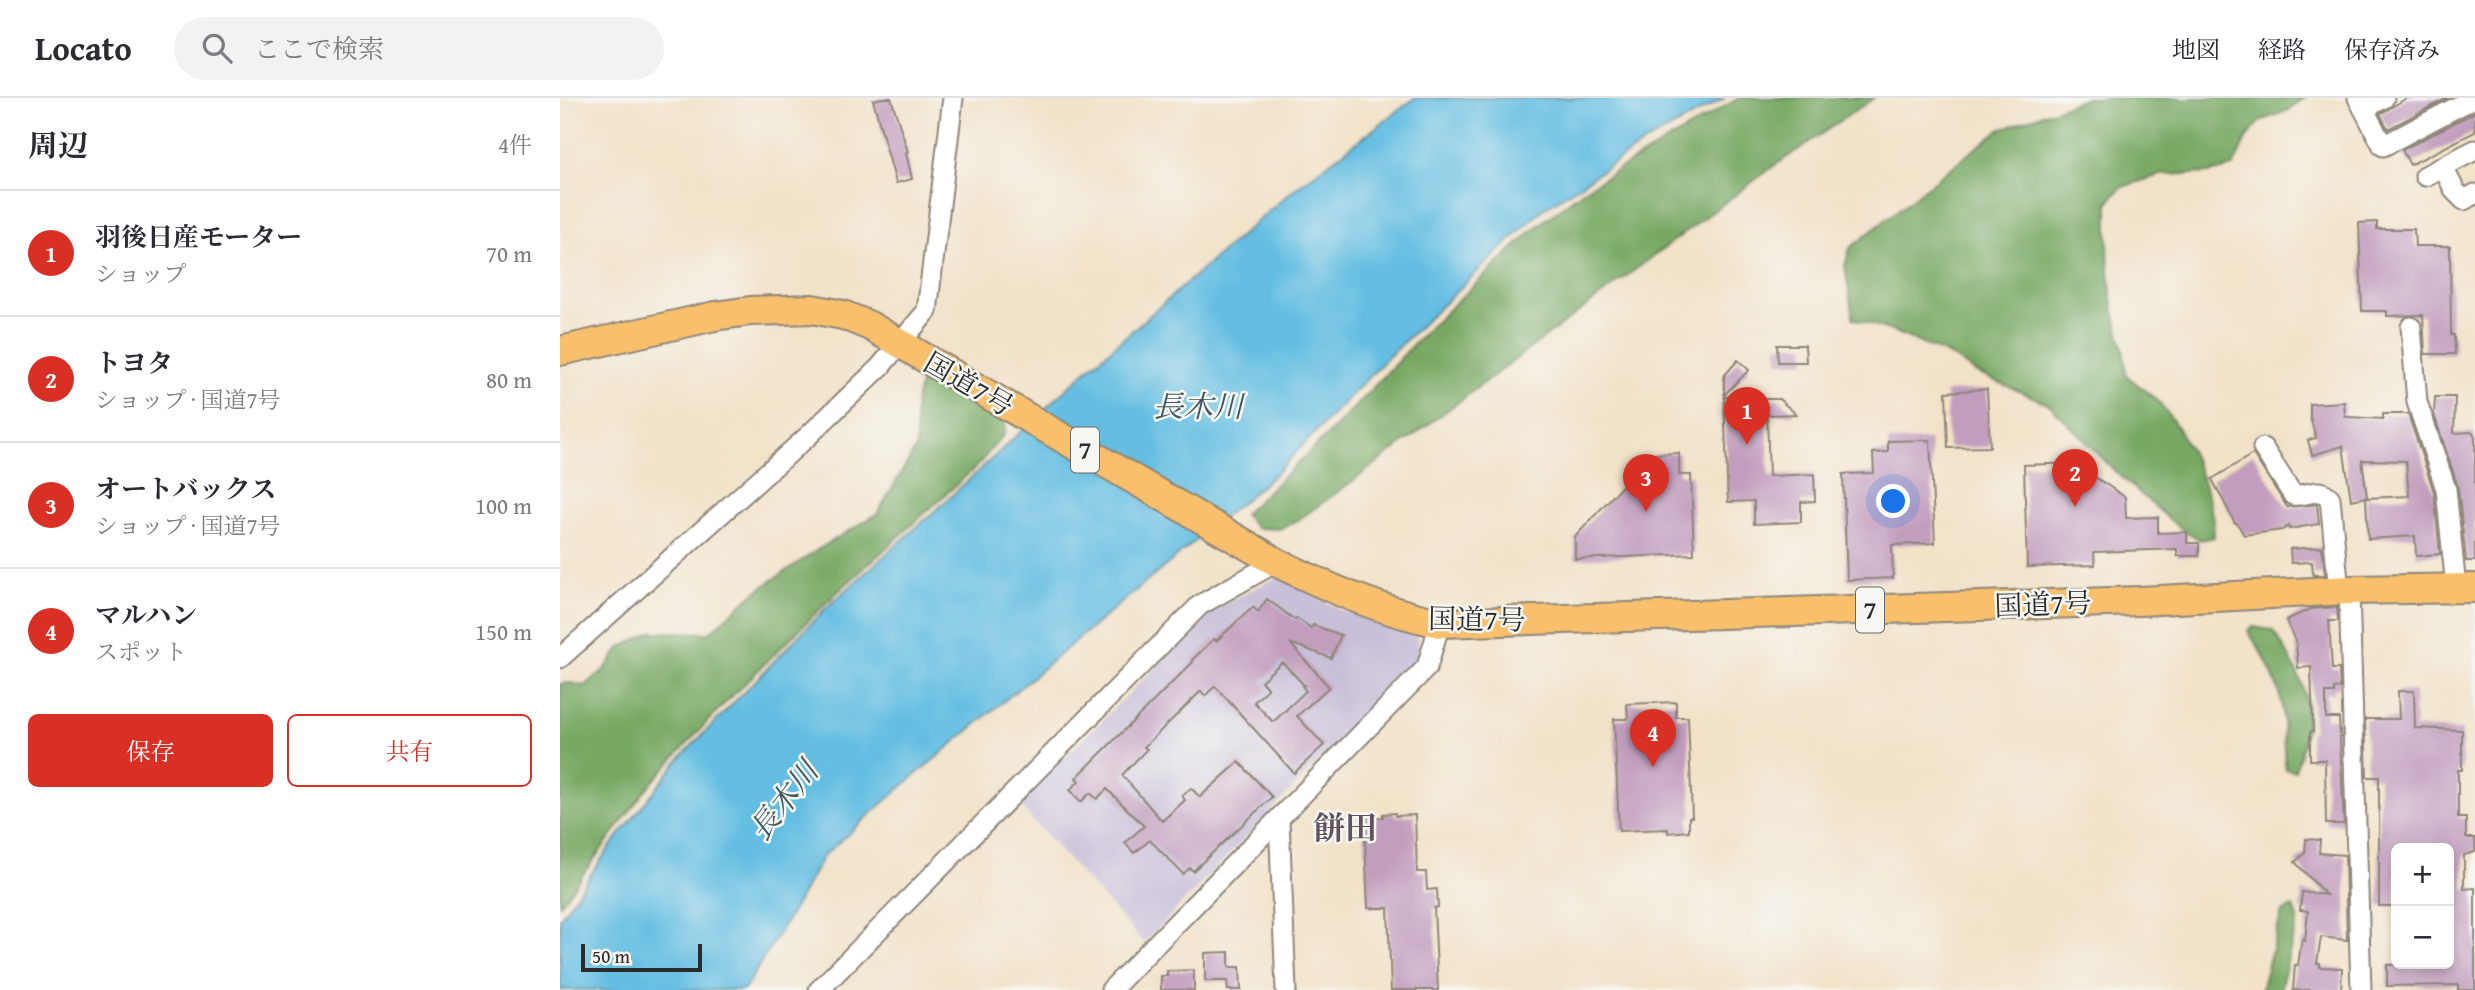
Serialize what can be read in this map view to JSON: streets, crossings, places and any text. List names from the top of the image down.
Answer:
{
  "streets": {
    "highway": ["国道7号", "7"]
  },
  "districts": ["餅田"],
  "water": ["長木川"],
  "scale_bar": "50 m",
  "page": {
    "header": "Locato",
    "search": "ここで検索",
    "nav": ["地図", "経路", "保存済み"],
    "heading": ["周辺", "4件"],
    "list": [
      {
        "mark": "1",
        "name": "羽後日産モーター",
        "note": "ショップ",
        "value": "70 m"
      },
      {
        "mark": "2",
        "name": "トヨタ",
        "note": "ショップ · 国道7号",
        "value": "80 m"
      },
      {
        "mark": "3",
        "name": "オートバックス",
        "note": "ショップ · 国道7号",
        "value": "100 m"
      },
      {
        "mark": "4",
        "name": "マルハン",
        "note": "スポット",
        "value": "150 m"
      }
    ],
    "pins": [
      "1",
      "2",
      "3",
      "4"
    ],
    "buttons": ["保存", "共有"],
    "map_buttons": ["+", "−"],
    "scale": "50 m"
  }
}
